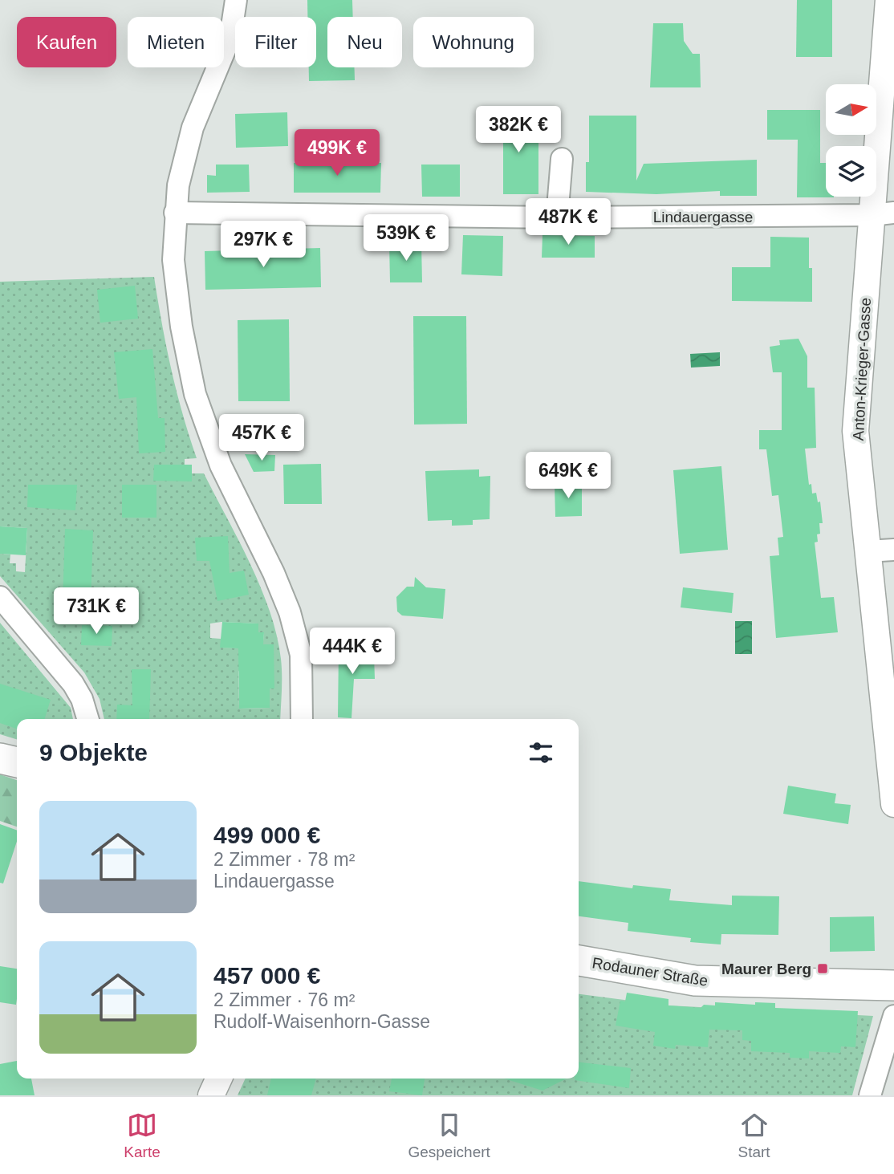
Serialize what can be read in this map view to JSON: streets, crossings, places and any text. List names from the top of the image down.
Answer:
{
  "streets": {
    "main road": ["Rodauner Straße"],
    "street": ["Lindauergasse", "Anton-Krieger-Gasse"]
  },
  "crossings": [
    ["Lindauergasse", "Anton-Krieger-Gasse"]
  ],
  "places": {
    "transit": ["Maurer Berg"]
  },
  "north": "right",
  "page": {
    "chip": [
      "Kaufen",
      "Mieten",
      "Filter",
      "Neu",
      "Wohnung"
    ],
    "price": [
      "382K €",
      "499K €",
      "487K €",
      "539K €",
      "297K €",
      "457K €",
      "649K €",
      "731K €",
      "444K €"
    ],
    "heading": "9 Objekte",
    "list": [
      {
        "name": "499 000 €",
        "note": "2 Zimmer · 78 m² · Lindauergasse"
      },
      {
        "name": "457 000 €",
        "note": "2 Zimmer · 76 m² · Rudolf-Waisenhorn-Gasse"
      }
    ],
    "tabs": ["Karte", "Gespeichert", "Start"]
  }
}
